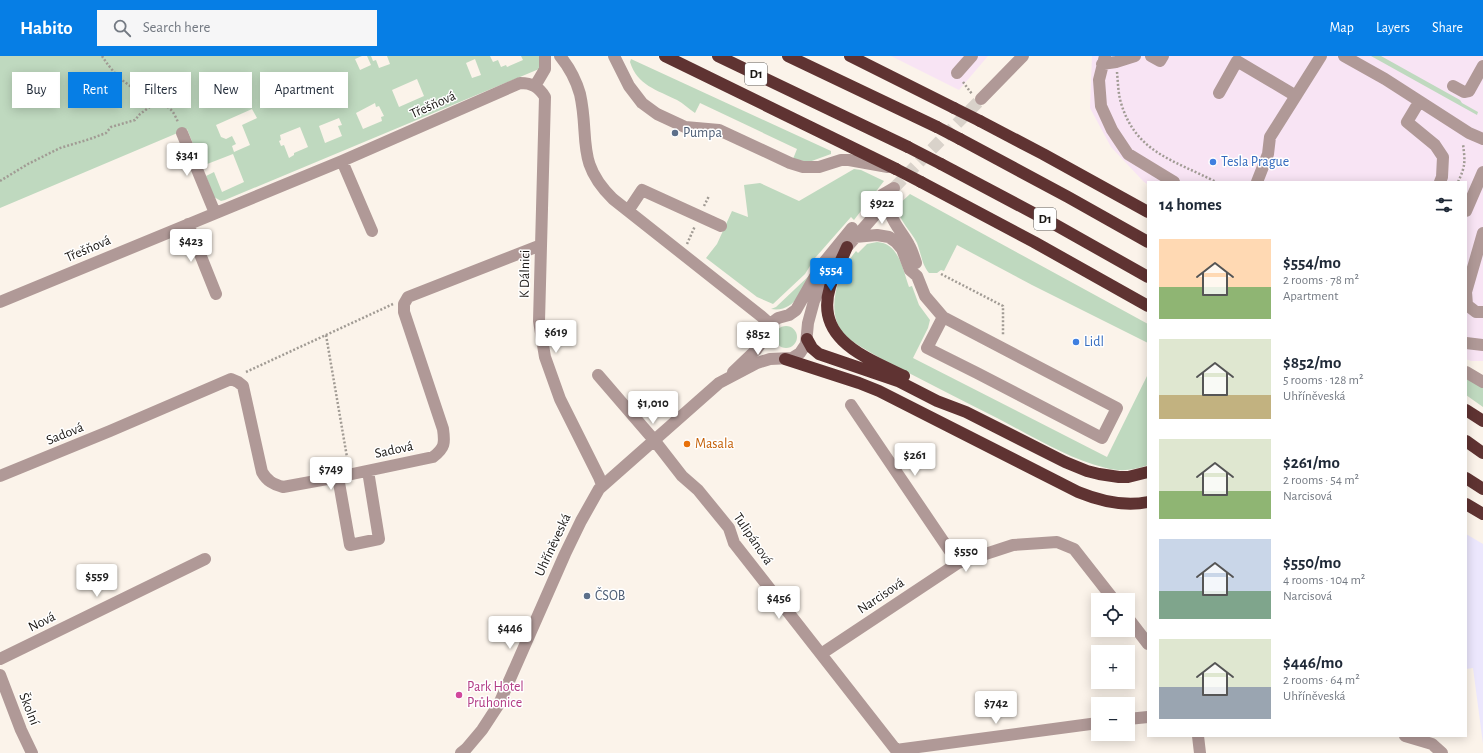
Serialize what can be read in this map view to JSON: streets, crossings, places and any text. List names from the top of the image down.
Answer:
{
  "streets": {
    "highway": ["D1"],
    "street": [
      "Třešňová",
      "K Dálnici",
      "Sadová",
      "Tulipánová",
      "Uhříněveská",
      "Narcisová",
      "Nová",
      "Školní"
    ]
  },
  "crossings": [
    ["Třešňová", "K Dálnici"],
    ["K Dálnici", "Uhříněveská"],
    ["Tulipánová", "Uhříněveská"],
    ["Tulipánová", "Narcisová"]
  ],
  "places": [
    "Pumpa",
    "Tesla Prague",
    "Lidl",
    "Masala",
    "ČSOB",
    "Park Hotel Průhonice"
  ],
  "page": {
    "header": "Habito",
    "search": "Search here",
    "nav": ["Map", "Layers", "Share"],
    "chip": [
      "Buy",
      "Rent",
      "Filters",
      "New",
      "Apartment"
    ],
    "price": [
      "$341",
      "$922",
      "$423",
      "$554",
      "$619",
      "$852",
      "$1,010",
      "$261",
      "$749",
      "$550",
      "$559",
      "$456",
      "$446",
      "$742"
    ],
    "heading": "14 homes",
    "list": [
      {
        "name": "$554/mo",
        "note": "2 rooms · 78 m² · Apartment"
      },
      {
        "name": "$852/mo",
        "note": "5 rooms · 128 m² · Uhříněveská"
      },
      {
        "name": "$261/mo",
        "note": "2 rooms · 54 m² · Narcisová"
      },
      {
        "name": "$550/mo",
        "note": "4 rooms · 104 m² · Narcisová"
      },
      {
        "name": "$446/mo",
        "note": "2 rooms · 64 m² · Uhříněveská"
      }
    ],
    "map_buttons": ["+", "−"]
  }
}
